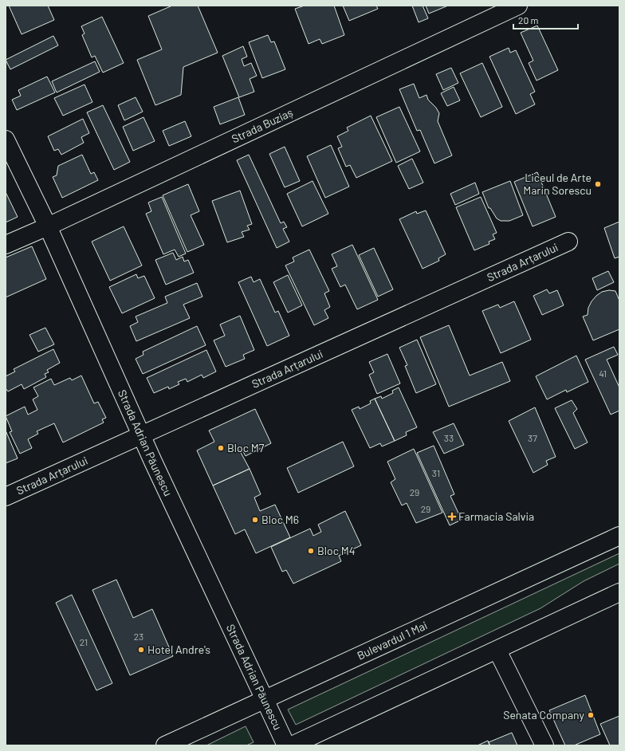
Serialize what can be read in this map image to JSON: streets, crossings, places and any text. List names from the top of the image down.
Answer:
{
  "streets": {
    "street": [
      "Strada Buziaș",
      "Strada Arțarului",
      "Strada Adrian Păunescu",
      "Bulevardul 1 Mai"
    ]
  },
  "crossings": [
    ["Strada Buziaș", "Strada Adrian Păunescu"],
    ["Strada Arțarului", "Strada Adrian Păunescu"],
    ["Strada Adrian Păunescu", "Bulevardul 1 Mai"]
  ],
  "places": {
    "other": [
      "Liceul de Arte Marin Sorescu",
      "Bloc M7",
      "Bloc M6",
      "Bloc M4",
      "Hotel Andre's",
      "Senata Company"
    ],
    "health": ["Farmacia Salvia"]
  },
  "house_numbers": [
    "41",
    "33",
    "37",
    "31",
    "29",
    "29",
    "23",
    "21"
  ],
  "scale_bar": "20 m"
}
